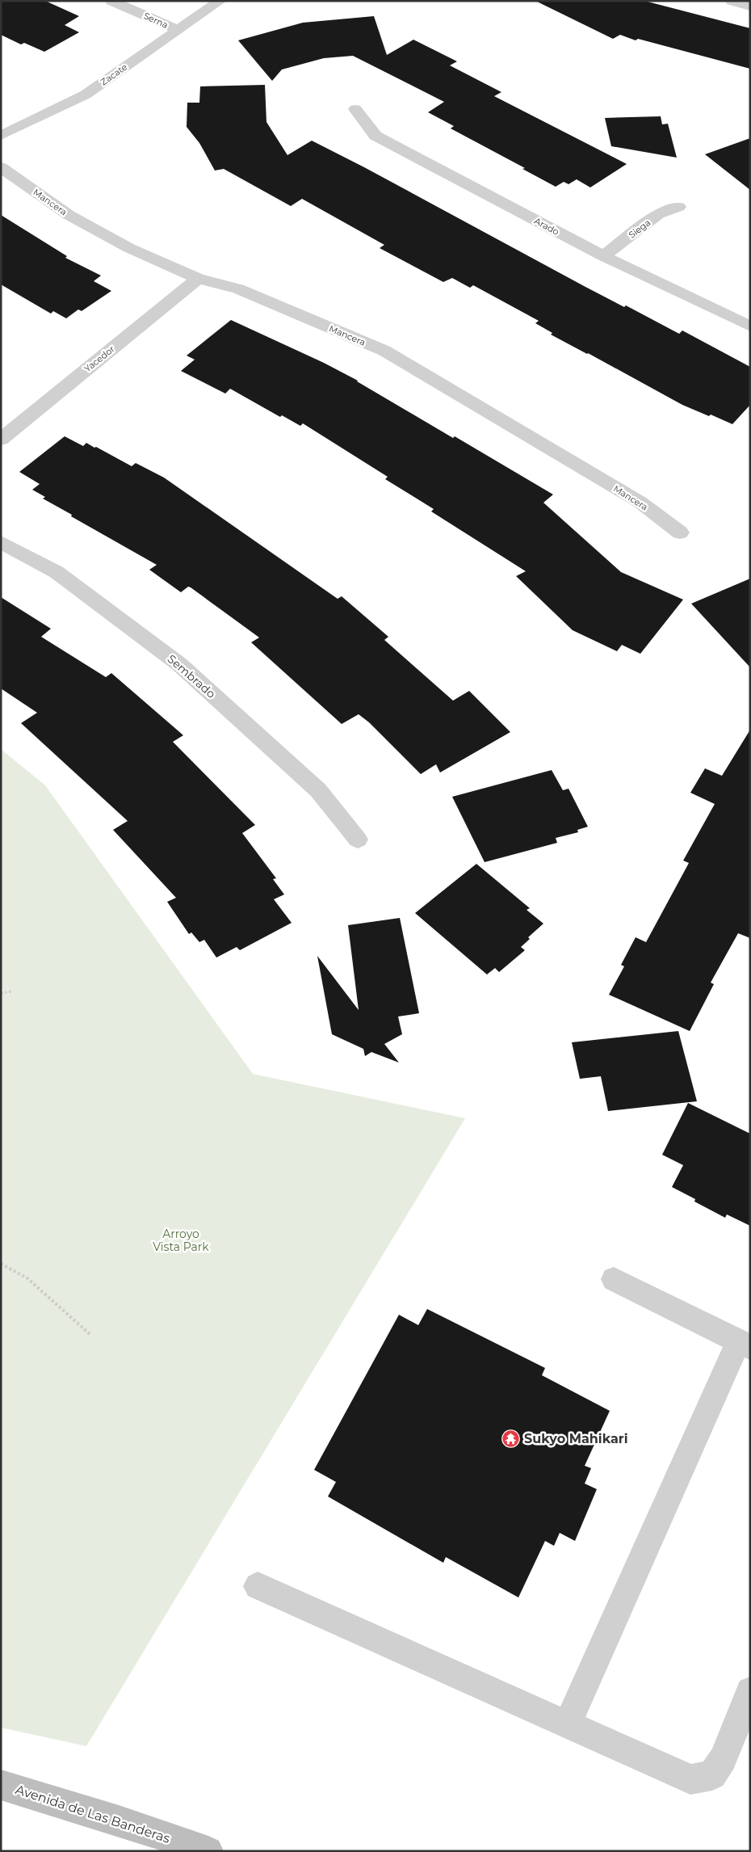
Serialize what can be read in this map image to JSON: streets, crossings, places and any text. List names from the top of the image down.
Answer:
{
  "streets": {
    "main road": ["Avenida de Las Banderas"],
    "street": [
      "Serna",
      "Zacate",
      "Mancera",
      "Arado",
      "Siega",
      "Yacedor",
      "Sembrado"
    ]
  },
  "crossings": [
    ["Serna", "Zacate"],
    ["Mancera", "Yacedor"],
    ["Arado", "Siega"]
  ],
  "parks": ["Arroyo Vista Park"],
  "places": {
    "temple": ["Sukyo Mahikari"]
  }
}
